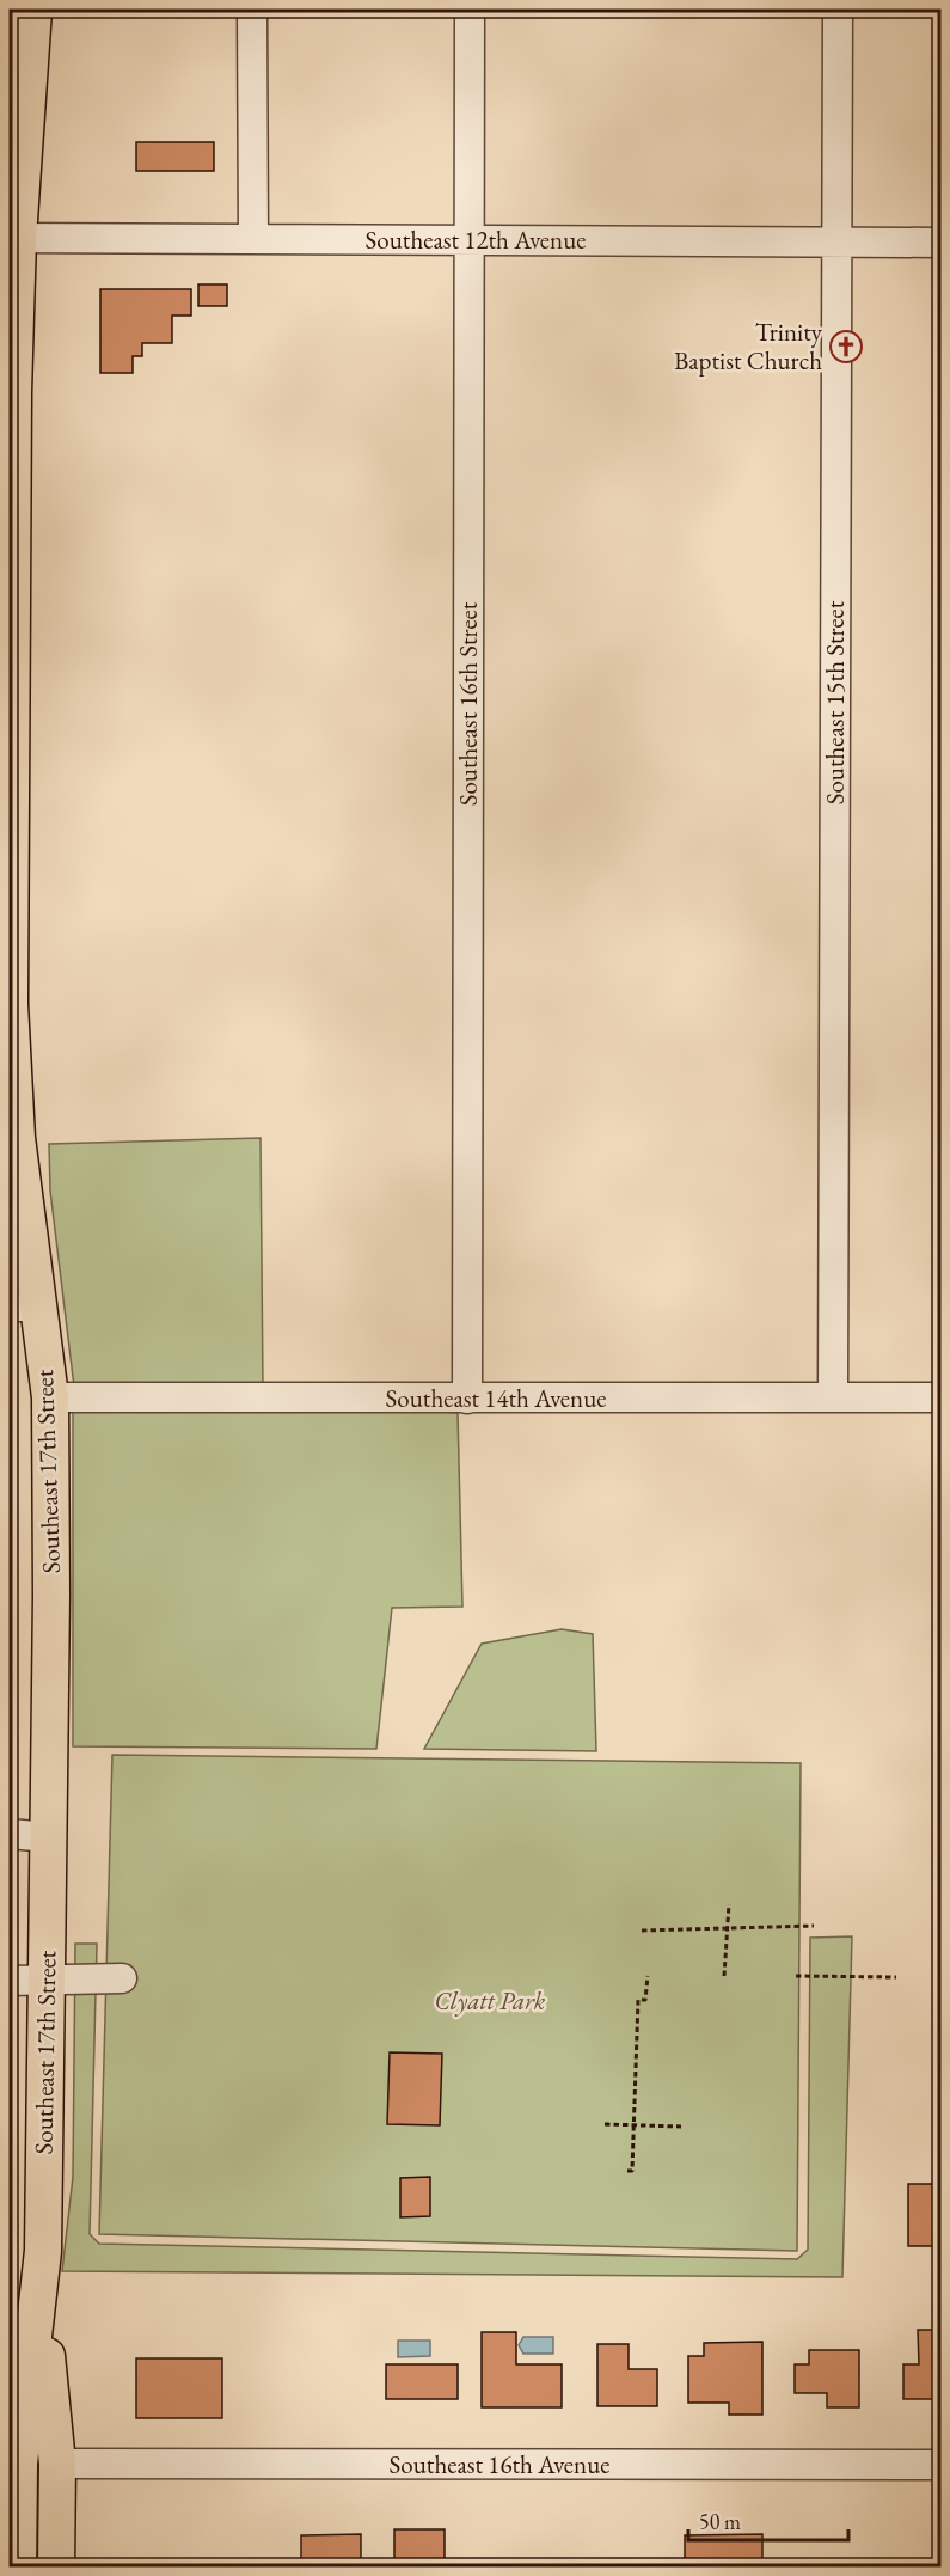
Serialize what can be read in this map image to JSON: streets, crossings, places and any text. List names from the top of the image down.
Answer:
{
  "streets": {
    "main road": ["Southeast 17th Street"],
    "street": [
      "Southeast 12th Avenue",
      "Southeast 15th Street",
      "Southeast 16th Street",
      "Southeast 14th Avenue",
      "Southeast 16th Avenue"
    ]
  },
  "crossings": [
    ["Southeast 12th Avenue", "Southeast 15th Street"],
    ["Southeast 12th Avenue", "Southeast 16th Street"],
    ["Southeast 12th Avenue", "Southeast 17th Street"],
    ["Southeast 15th Street", "Southeast 14th Avenue"],
    ["Southeast 16th Street", "Southeast 14th Avenue"],
    ["Southeast 14th Avenue", "Southeast 17th Street"],
    ["Southeast 17th Street", "Southeast 16th Avenue"]
  ],
  "parks": ["Clyatt Park"],
  "places": {
    "church": ["Trinity Baptist Church"]
  },
  "scale_bar": "50 m"
}
